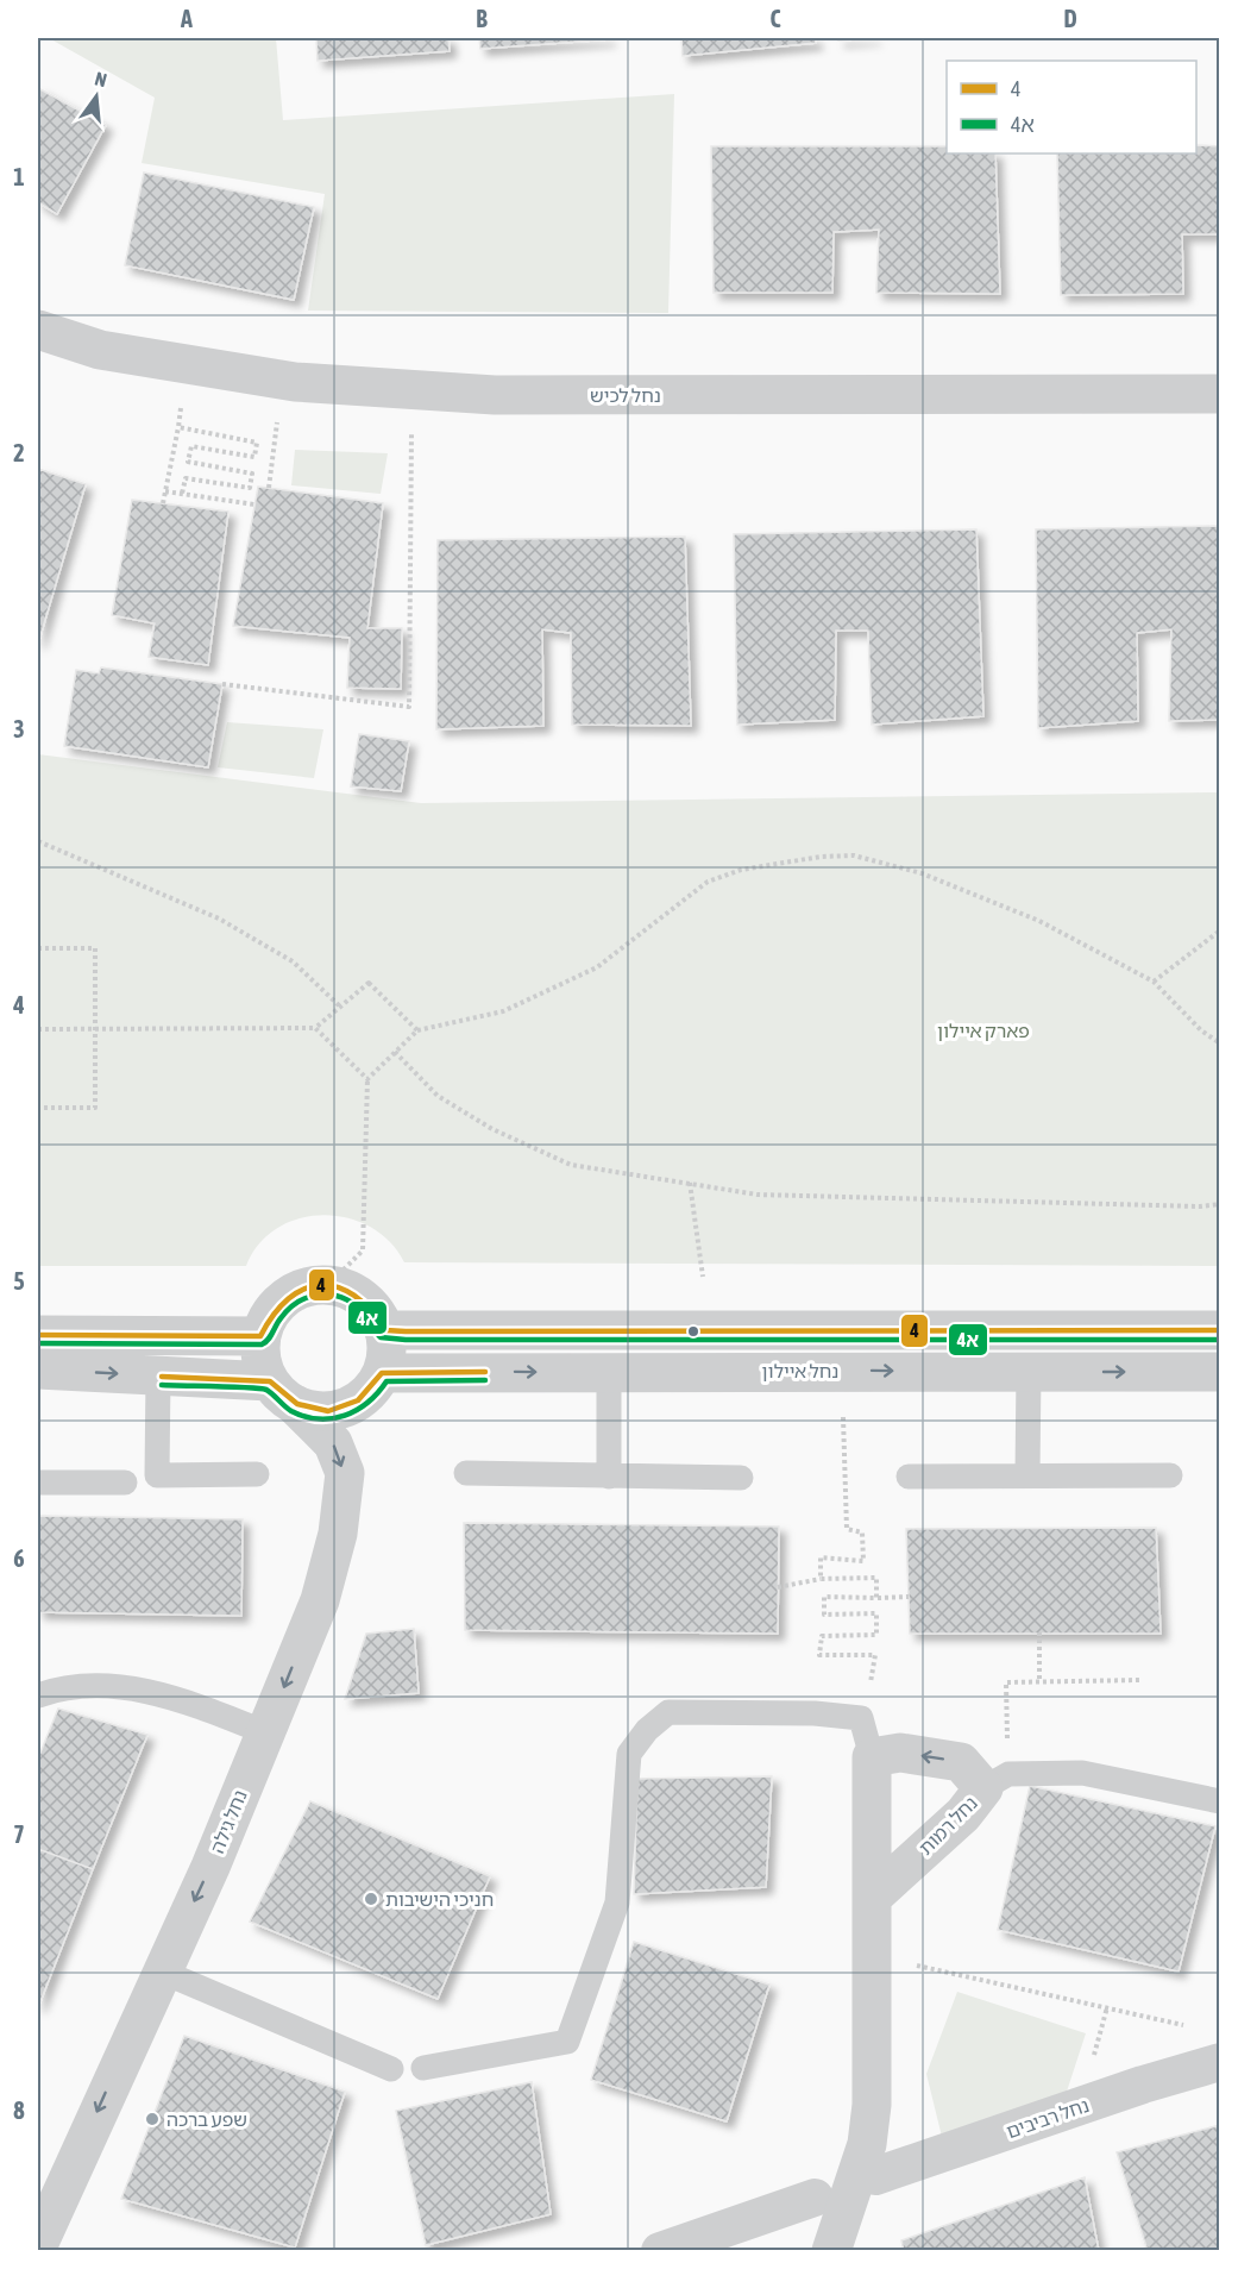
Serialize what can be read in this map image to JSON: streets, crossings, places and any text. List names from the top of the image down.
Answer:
{
  "streets": {
    "street": [
      "נחל לכיש",
      "נחל איילון",
      "נחל גילה",
      "נחל רמות",
      "נחל רביבים"
    ]
  },
  "crossings": [
    ["נחל איילון", "נחל גילה"]
  ],
  "one_way": ["נחל גילה", "נחל רמות"],
  "parks": ["פארק איילון"],
  "places": ["חניכי הישיבות", "שפע ברכה"],
  "lines": ["transit line 4", "transit line 4א"],
  "legend": ["4", "4א"],
  "north": "top",
  "grid": {
    "columns": [
      "A",
      "B",
      "C",
      "D"
    ],
    "rows": [
      "1",
      "2",
      "3",
      "4",
      "5",
      "6",
      "7",
      "8"
    ]
  }
}
